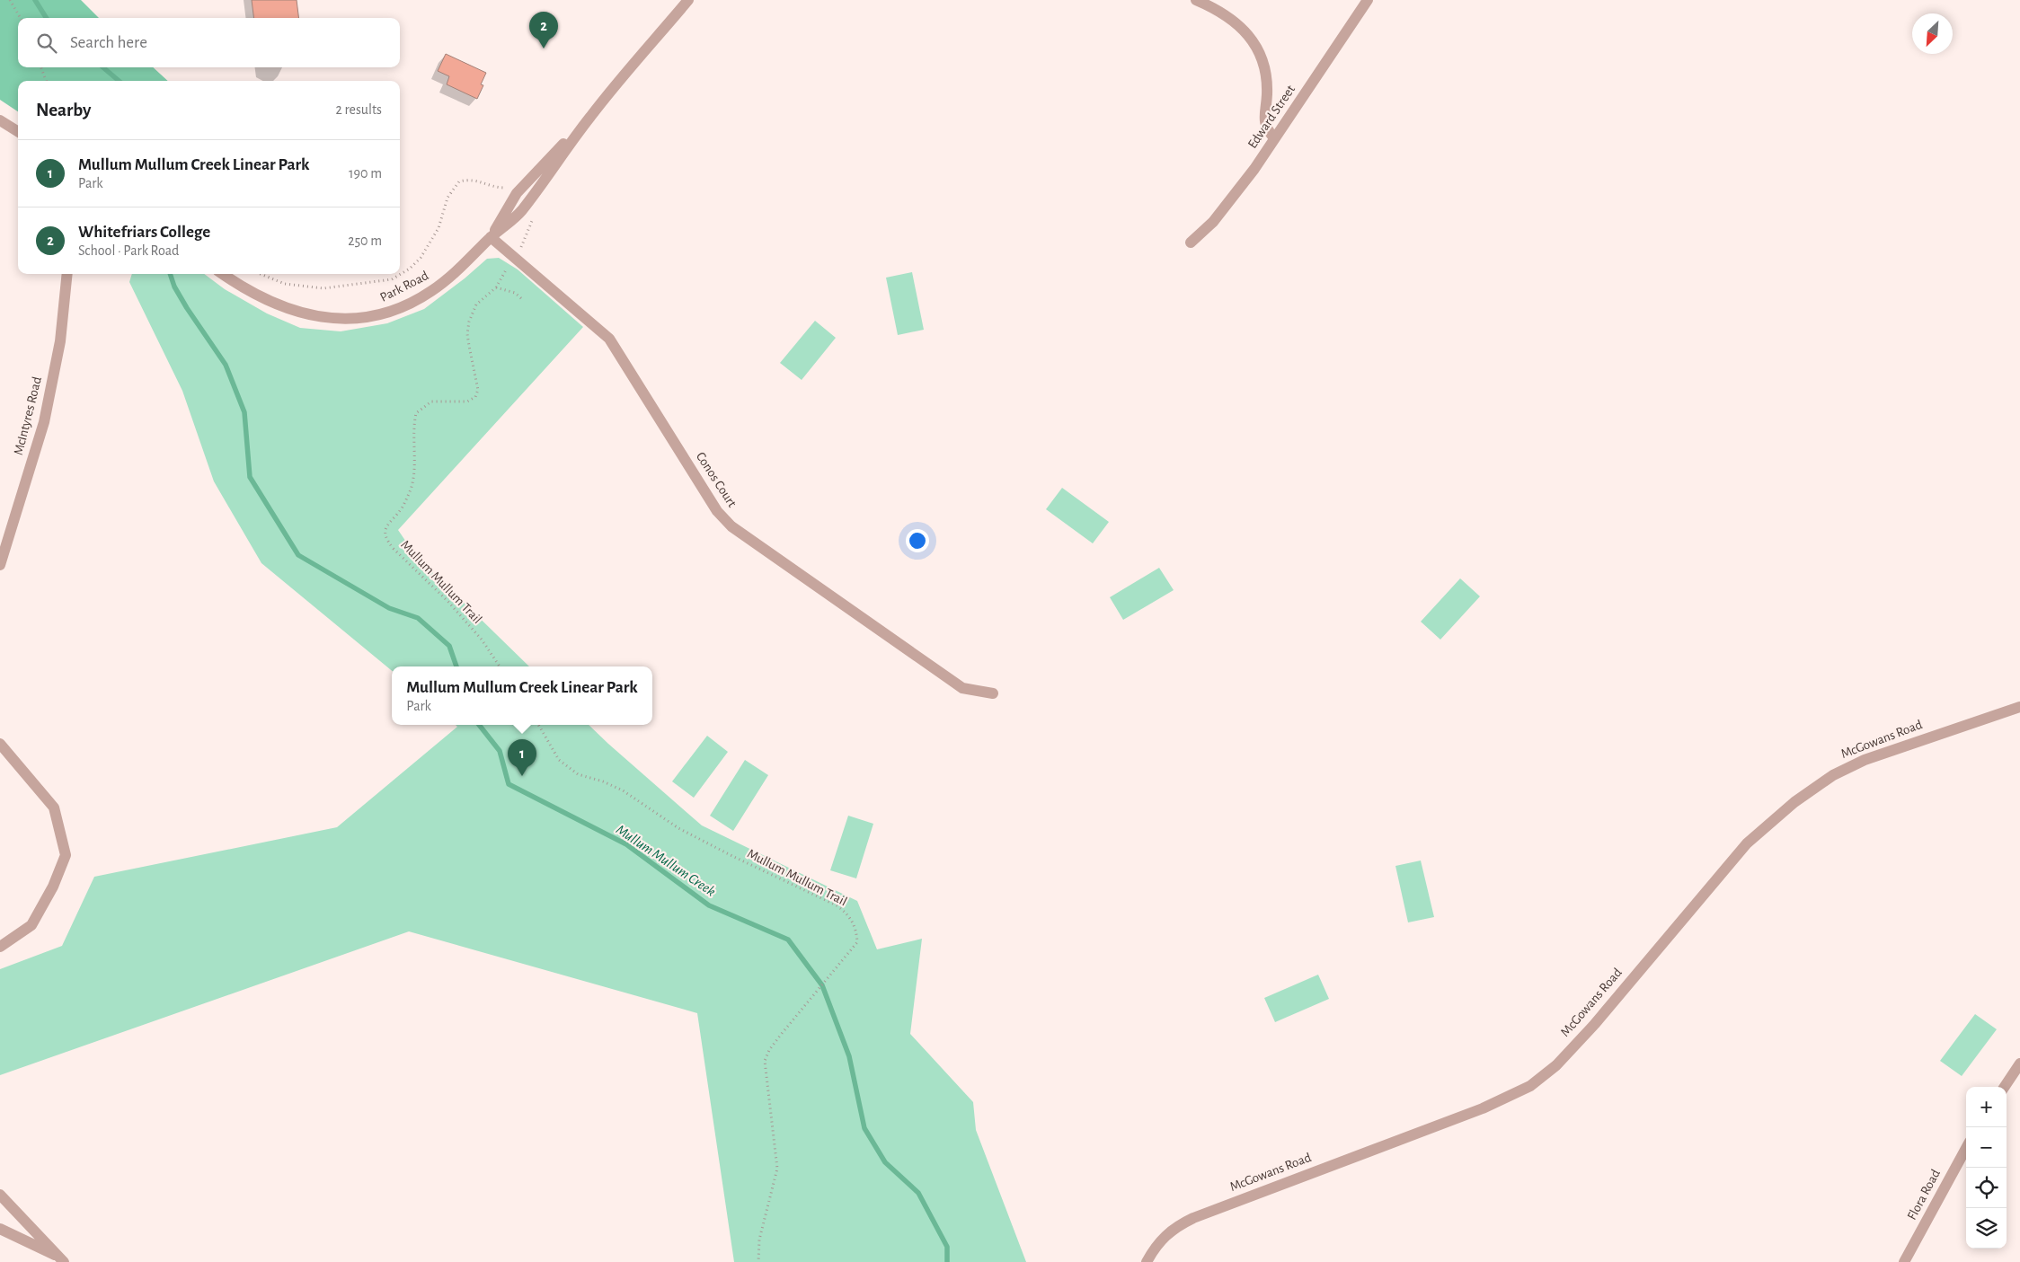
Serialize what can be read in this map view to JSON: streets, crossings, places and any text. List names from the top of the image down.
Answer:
{
  "streets": {
    "street": [
      "Edward Street",
      "Park Road",
      "McIntyres Road",
      "Conos Court",
      "McGowans Road",
      "Flora Road"
    ],
    "path": ["Mullum Mullum Trail"]
  },
  "crossings": [
    ["Park Road", "Conos Court"],
    ["Park Road", "Mullum Mullum Trail"],
    ["Conos Court", "Mullum Mullum Trail"]
  ],
  "water": ["Mullum Mullum Creek"],
  "north": "bottom left",
  "page": {
    "pins": ["2", "1"],
    "search": "Search here",
    "heading": ["Nearby", "2 results"],
    "list": [
      {
        "mark": "1",
        "name": "Mullum Mullum Creek Linear Park",
        "note": "Park",
        "value": "190 m"
      },
      {
        "mark": "2",
        "name": "Whitefriars College",
        "note": "School · Park Road",
        "value": "250 m"
      }
    ],
    "popup": ["Mullum Mullum Creek Linear Park", "Park"],
    "map_buttons": ["+", "−"]
  }
}
